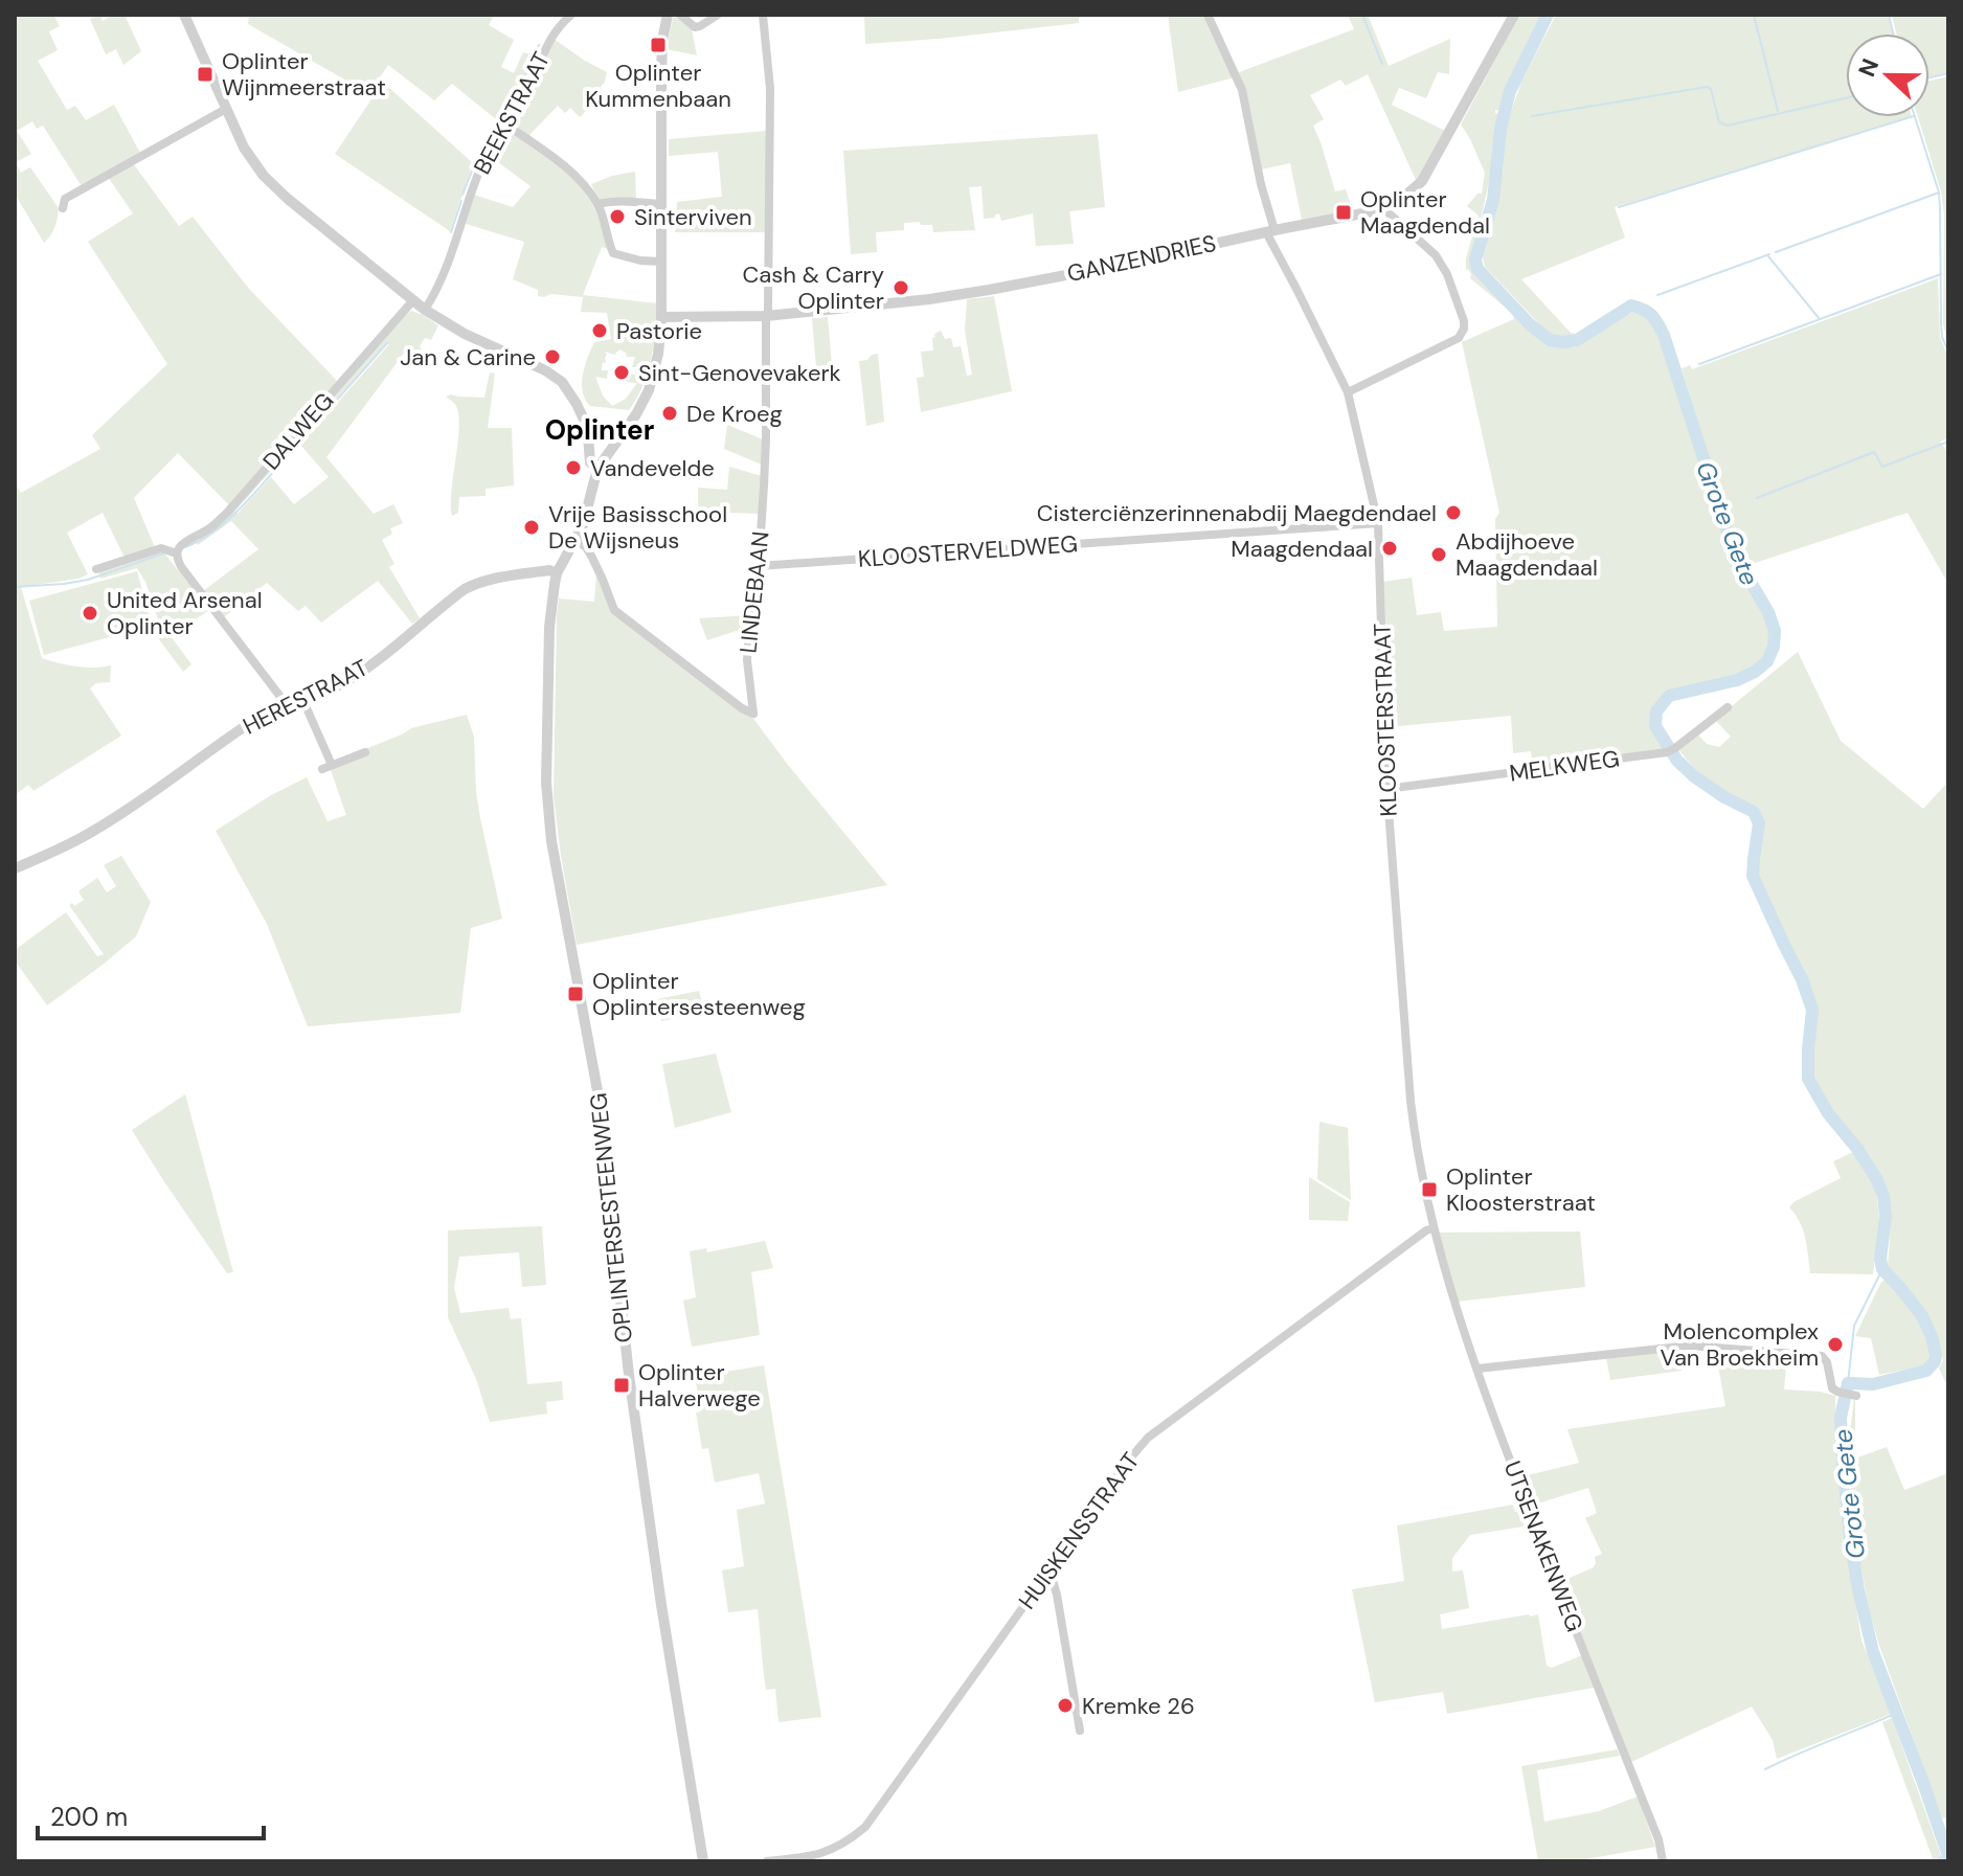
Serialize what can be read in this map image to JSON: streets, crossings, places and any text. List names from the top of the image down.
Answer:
{
  "streets": {
    "street": [
      "BEEKSTRAAT",
      "GANZENDRIES",
      "DALWEG",
      "KLOOSTERVELDWEG",
      "LINDEBAAN",
      "HERESTRAAT",
      "KLOOSTERSTRAAT",
      "MELKWEG",
      "OPLINTERSESTEENWEG",
      "HUISKENSSTRAAT",
      "UTSENAKENWEG"
    ]
  },
  "crossings": [
    ["GANZENDRIES", "LINDEBAAN"],
    ["GANZENDRIES", "KLOOSTERSTRAAT"],
    ["KLOOSTERVELDWEG", "LINDEBAAN"],
    ["KLOOSTERVELDWEG", "KLOOSTERSTRAAT"],
    ["HERESTRAAT", "OPLINTERSESTEENWEG"],
    ["KLOOSTERSTRAAT", "MELKWEG"],
    ["KLOOSTERSTRAAT", "HUISKENSSTRAAT"],
    ["KLOOSTERSTRAAT", "UTSENAKENWEG"],
    ["HUISKENSSTRAAT", "UTSENAKENWEG"]
  ],
  "districts": ["Oplinter"],
  "water": ["Grote Gete"],
  "places": {
    "transit": [
      "Oplinter Kummenbaan",
      "Oplinter Wijnmeerstraat",
      "Oplinter Maagdendal",
      "Oplinter Oplintersesteenweg",
      "Oplinter Kloosterstraat",
      "Oplinter Halverwege"
    ],
    "other": [
      "Sinterviven",
      "Cash & Carry Oplinter",
      "Pastorie",
      "Jan & Carine",
      "Sint-Genovevakerk",
      "De Kroeg",
      "Vandevelde",
      "Cisterciënzerinnenabdij Maegdendael",
      "Vrije Basisschool De Wijsneus",
      "Maagdendaal",
      "Abdijhoeve Maagdendaal",
      "United Arsenal Oplinter",
      "Molencomplex Van Broekheim",
      "Kremke 26"
    ]
  },
  "scale_bar": "200 m",
  "north": "left"
}
